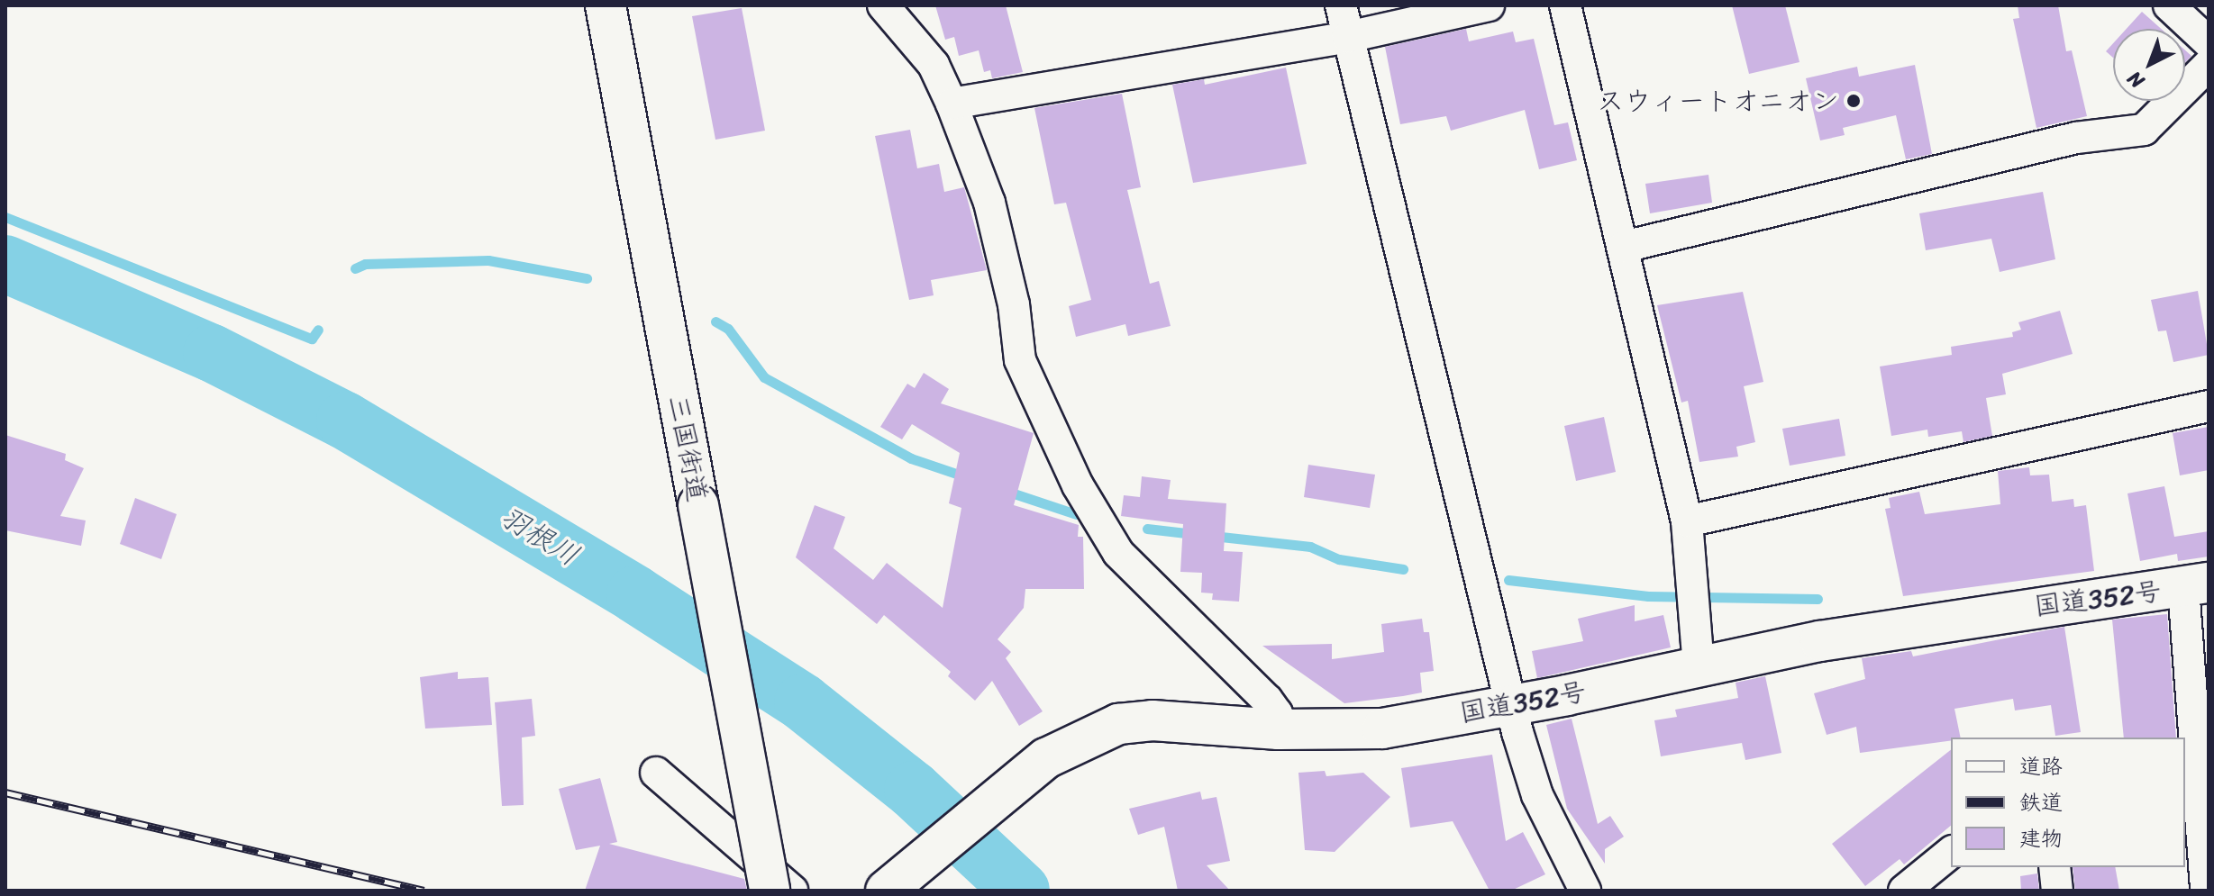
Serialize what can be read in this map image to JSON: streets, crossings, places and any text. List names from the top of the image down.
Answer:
{
  "streets": {
    "highway": ["三国街道", "国道352号"]
  },
  "water": ["羽根川"],
  "places": ["スウィートオニオン"],
  "legend": ["道路", "鉄道", "建物"],
  "north": "bottom left"
}
